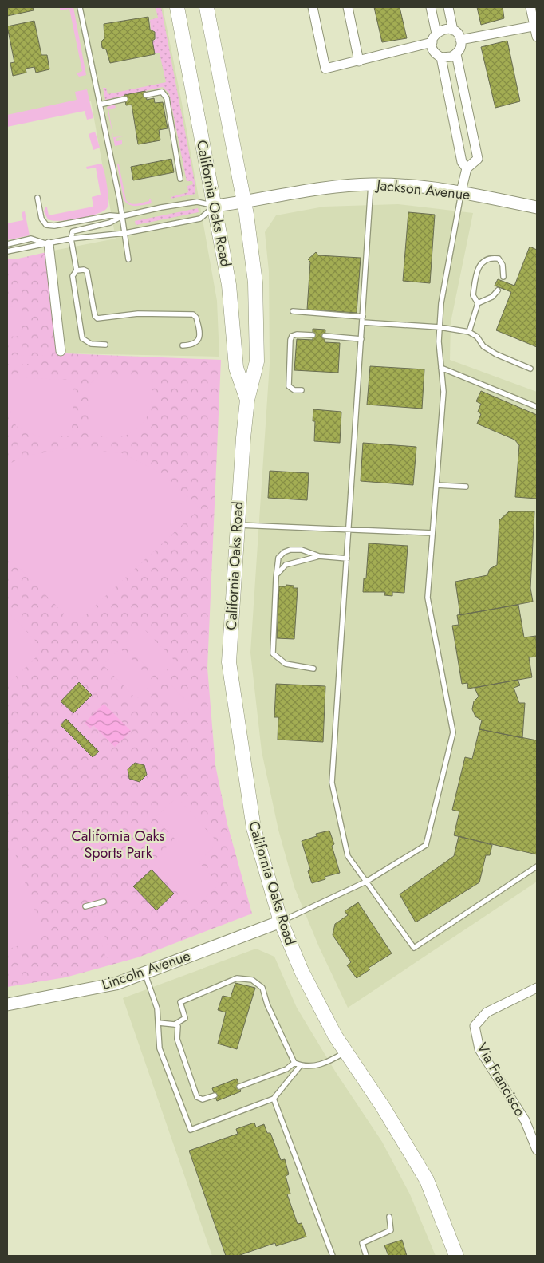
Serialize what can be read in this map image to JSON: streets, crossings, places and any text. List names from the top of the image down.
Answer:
{
  "streets": {
    "main road": ["Jackson Avenue", "California Oaks Road", "Lincoln Avenue"],
    "street": ["Via Francisco"]
  },
  "crossings": [
    ["Jackson Avenue", "California Oaks Road"],
    ["California Oaks Road", "Lincoln Avenue"]
  ],
  "parks": ["California Oaks Sports Park"]
}
